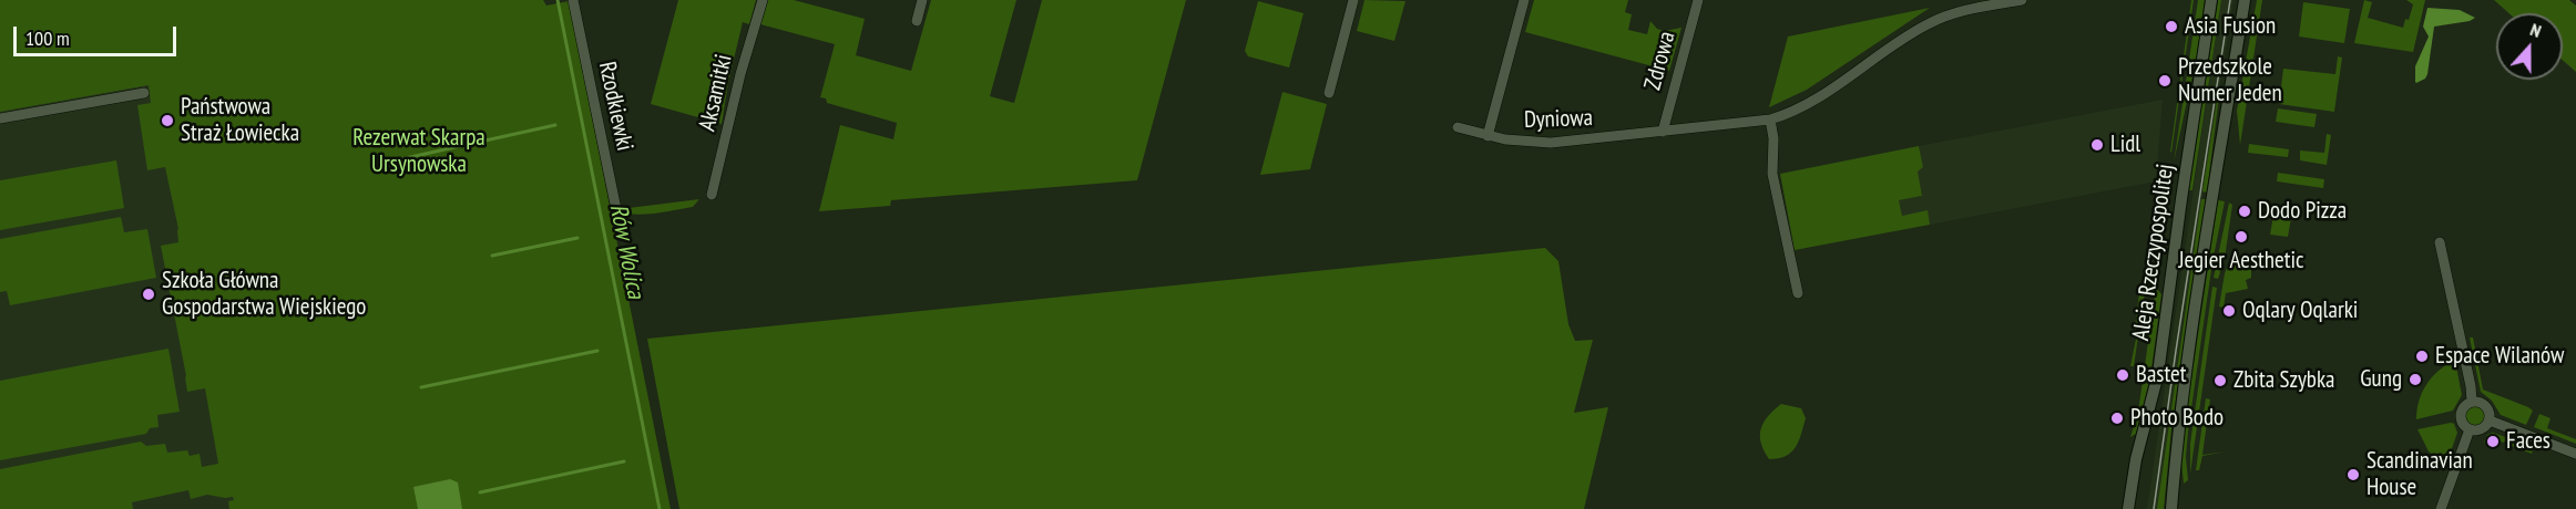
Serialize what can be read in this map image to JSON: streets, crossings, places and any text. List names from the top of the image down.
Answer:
{
  "streets": {
    "street": [
      "Zdrowa",
      "Aksamitki",
      "Rzodkiewki",
      "Dyniowa",
      "Aleja Rzeczypospolitej"
    ]
  },
  "crossings": [
    ["Zdrowa", "Dyniowa"]
  ],
  "water": ["Rów Wolica"],
  "parks": ["Rezerwat Skarpa Ursynowska"],
  "places": [
    "Asia Fusion",
    "Przedszkole Numer Jeden",
    "Państwowa Straż Łowiecka",
    "Lidl",
    "Dodo Pizza",
    "Jegier Aesthetic",
    "Szkoła Główna Gospodarstwa Wiejskiego",
    "Oqlary Oqlarki",
    "Espace Wilanów",
    "Bastet",
    "Gung",
    "Zbita Szybka",
    "Photo Bodo",
    "Faces",
    "Scandinavian House"
  ],
  "scale_bar": "100 m",
  "north": "top"
}
